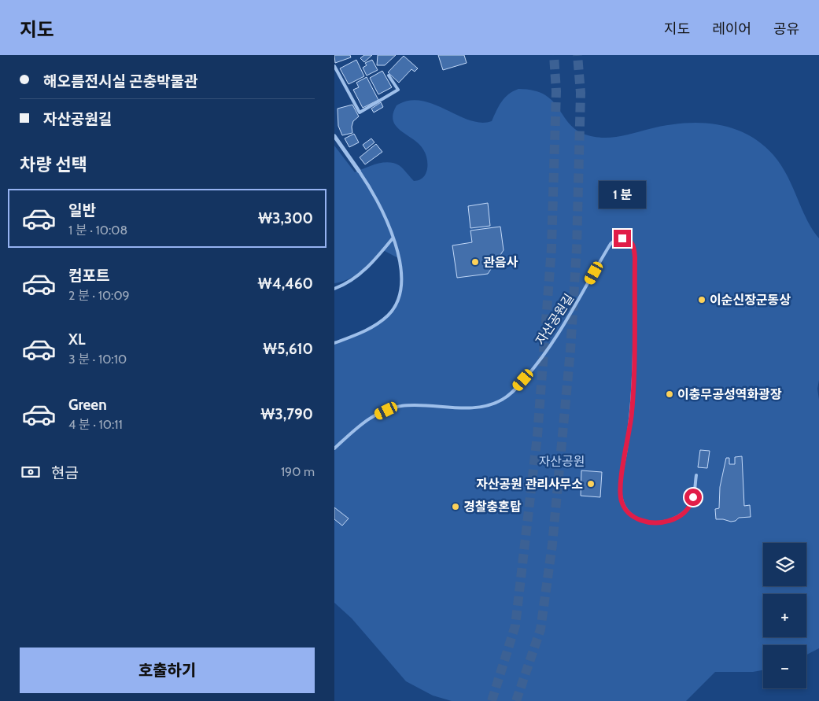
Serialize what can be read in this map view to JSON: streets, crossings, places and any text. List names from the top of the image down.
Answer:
{
  "streets": {
    "lane": ["자산공원길"]
  },
  "parks": ["자산공원"],
  "places": [
    "관음사",
    "이순신장군동상",
    "이충무공성역화광장",
    "자산공원 관리사무소",
    "경찰충혼탑"
  ],
  "page": {
    "header": "지도",
    "nav": ["지도", "레이어", "공유"],
    "banner": ["해오름전시실 곤충박물관", "자산공원길"],
    "heading": "차량 선택",
    "bubble": "1 분",
    "list": [
      {
        "name": "일반",
        "note": "1 분 · 10:08",
        "value": "₩3,300"
      },
      {
        "name": "컴포트",
        "note": "2 분 · 10:09",
        "value": "₩4,460"
      },
      {
        "name": "XL",
        "note": "3 분 · 10:10",
        "value": "₩5,610"
      },
      {
        "name": "Green",
        "note": "4 분 · 10:11",
        "value": "₩3,790"
      }
    ],
    "pay": ["현금", "190 m"],
    "map_buttons": ["+", "−"],
    "buttons": "호출하기"
  }
}
